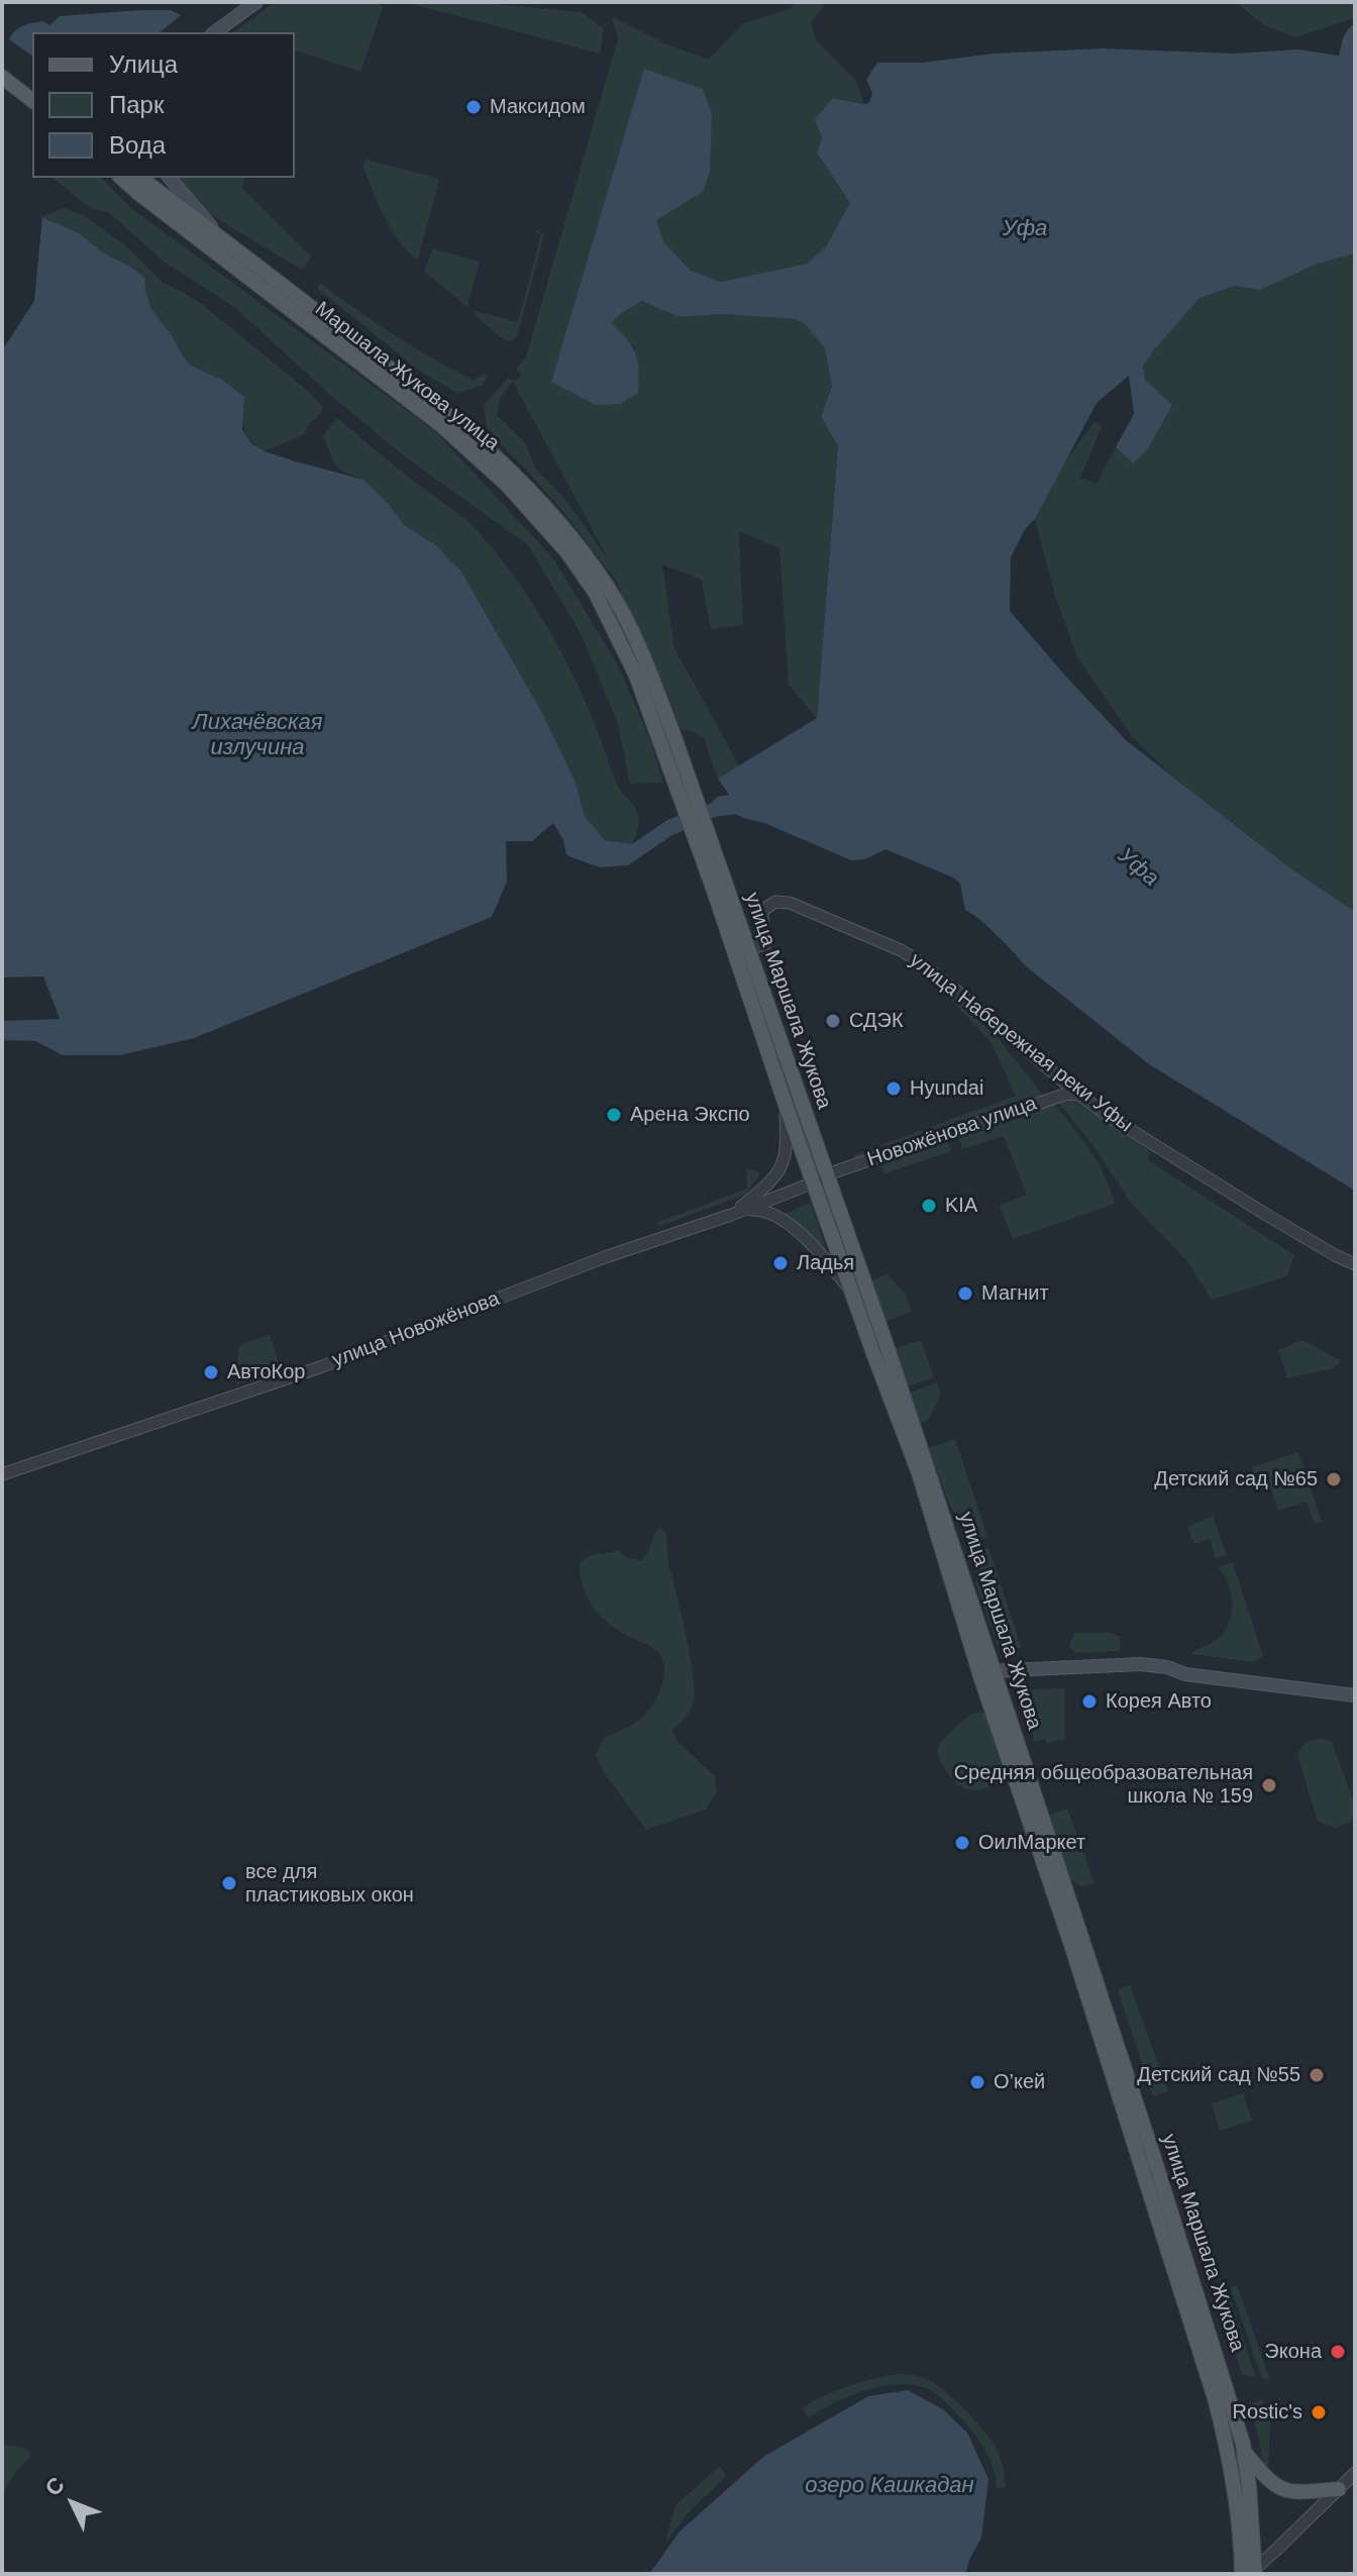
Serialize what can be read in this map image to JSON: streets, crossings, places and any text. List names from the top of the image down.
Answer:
{
  "streets": {
    "main road": ["Маршала Жукова улица", "улица Маршала Жукова"],
    "street": ["улица Набережная реки Уфы", "Новожёнова улица", "улица Новожёнова"]
  },
  "crossings": [
    ["Маршала Жукова улица", "улица Маршала Жукова"],
    ["улица Маршала Жукова", "улица Набережная реки Уфы"],
    ["улица Маршала Жукова", "Новожёнова улица"],
    ["улица Маршала Жукова", "улица Новожёнова"],
    ["улица Набережная реки Уфы", "Новожёнова улица"],
    ["Новожёнова улица", "улица Новожёнова"]
  ],
  "water": ["Уфа", "Лихачёвская излучина", "озеро Кашкадан"],
  "places": [
    "Максидом",
    "СДЭК",
    "Hyundai",
    "Арена Экспо",
    "KIA",
    "Ладья",
    "Магнит",
    "АвтоКор",
    "Детский сад №65",
    "Корея Авто",
    "Средняя общеобразовательная школа № 159",
    "ОилМаркет",
    "все для пластиковых окон",
    "Детский сад №55",
    "О’кей",
    "Экона",
    "Rostic's"
  ],
  "legend": ["Улица", "Парк", "Вода"],
  "north": "top left"
}
